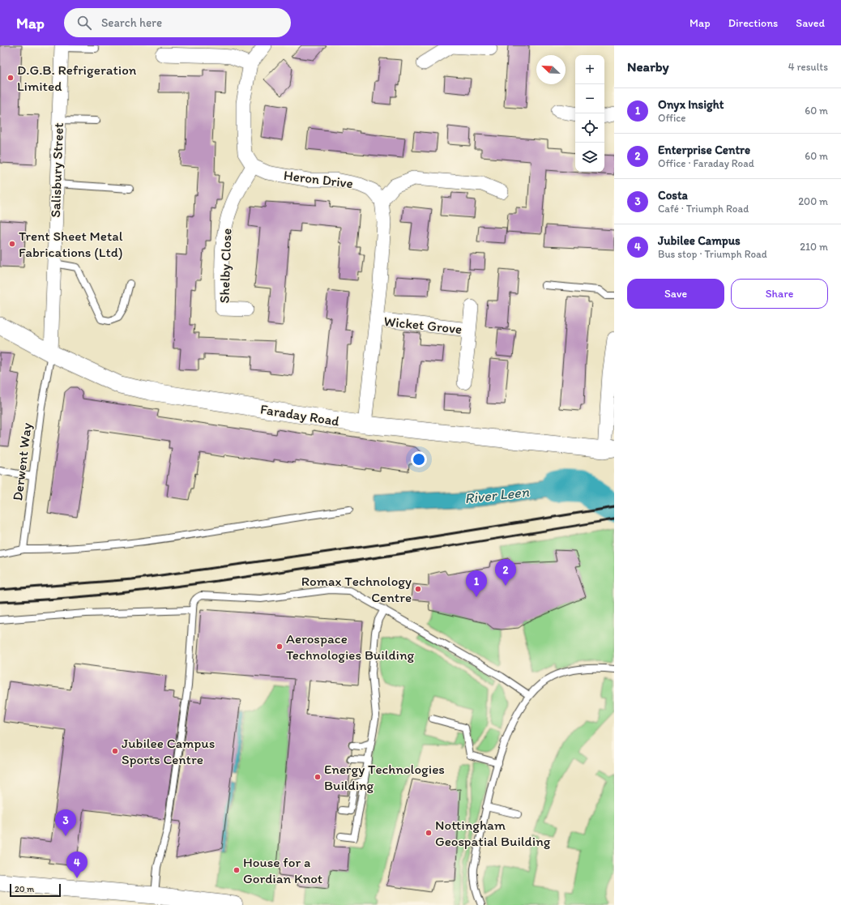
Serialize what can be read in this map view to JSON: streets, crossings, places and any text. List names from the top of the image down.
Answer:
{
  "streets": {
    "street": [
      "Salisbury Street",
      "Heron Drive",
      "Shelby Close",
      "Wicket Grove",
      "Faraday Road"
    ],
    "lane": ["Derwent Way"]
  },
  "crossings": [
    ["Salisbury Street", "Faraday Road"],
    ["Salisbury Street", "Derwent Way"],
    ["Heron Drive", "Shelby Close"],
    ["Faraday Road", "Derwent Way"]
  ],
  "water": ["River Leen"],
  "places": [
    "D.G.B. Refrigeration Limited",
    "Trent Sheet Metal Fabrications (Ltd)",
    "Romax Technology Centre",
    "Aerospace Technologies Building",
    "Jubilee Campus Sports Centre",
    "Energy Technologies Building",
    "Nottingham Geospatial Building",
    "House for a Gordian Knot"
  ],
  "scale_bar": "20 m",
  "north": "top left",
  "page": {
    "header": "Map",
    "search": "Search here",
    "nav": ["Map", "Directions", "Saved"],
    "heading": ["Nearby", "4 results"],
    "map_buttons": ["+", "−"],
    "list": [
      {
        "mark": "1",
        "name": "Onyx Insight",
        "note": "Office",
        "value": "60 m"
      },
      {
        "mark": "2",
        "name": "Enterprise Centre",
        "note": "Office · Faraday Road",
        "value": "60 m"
      },
      {
        "mark": "3",
        "name": "Costa",
        "note": "Café · Triumph Road",
        "value": "200 m"
      },
      {
        "mark": "4",
        "name": "Jubilee Campus",
        "note": "Bus stop · Triumph Road",
        "value": "210 m"
      }
    ],
    "buttons": ["Save", "Share"],
    "pins": [
      "2",
      "1",
      "3",
      "4"
    ],
    "scale": "20 m"
  }
}
